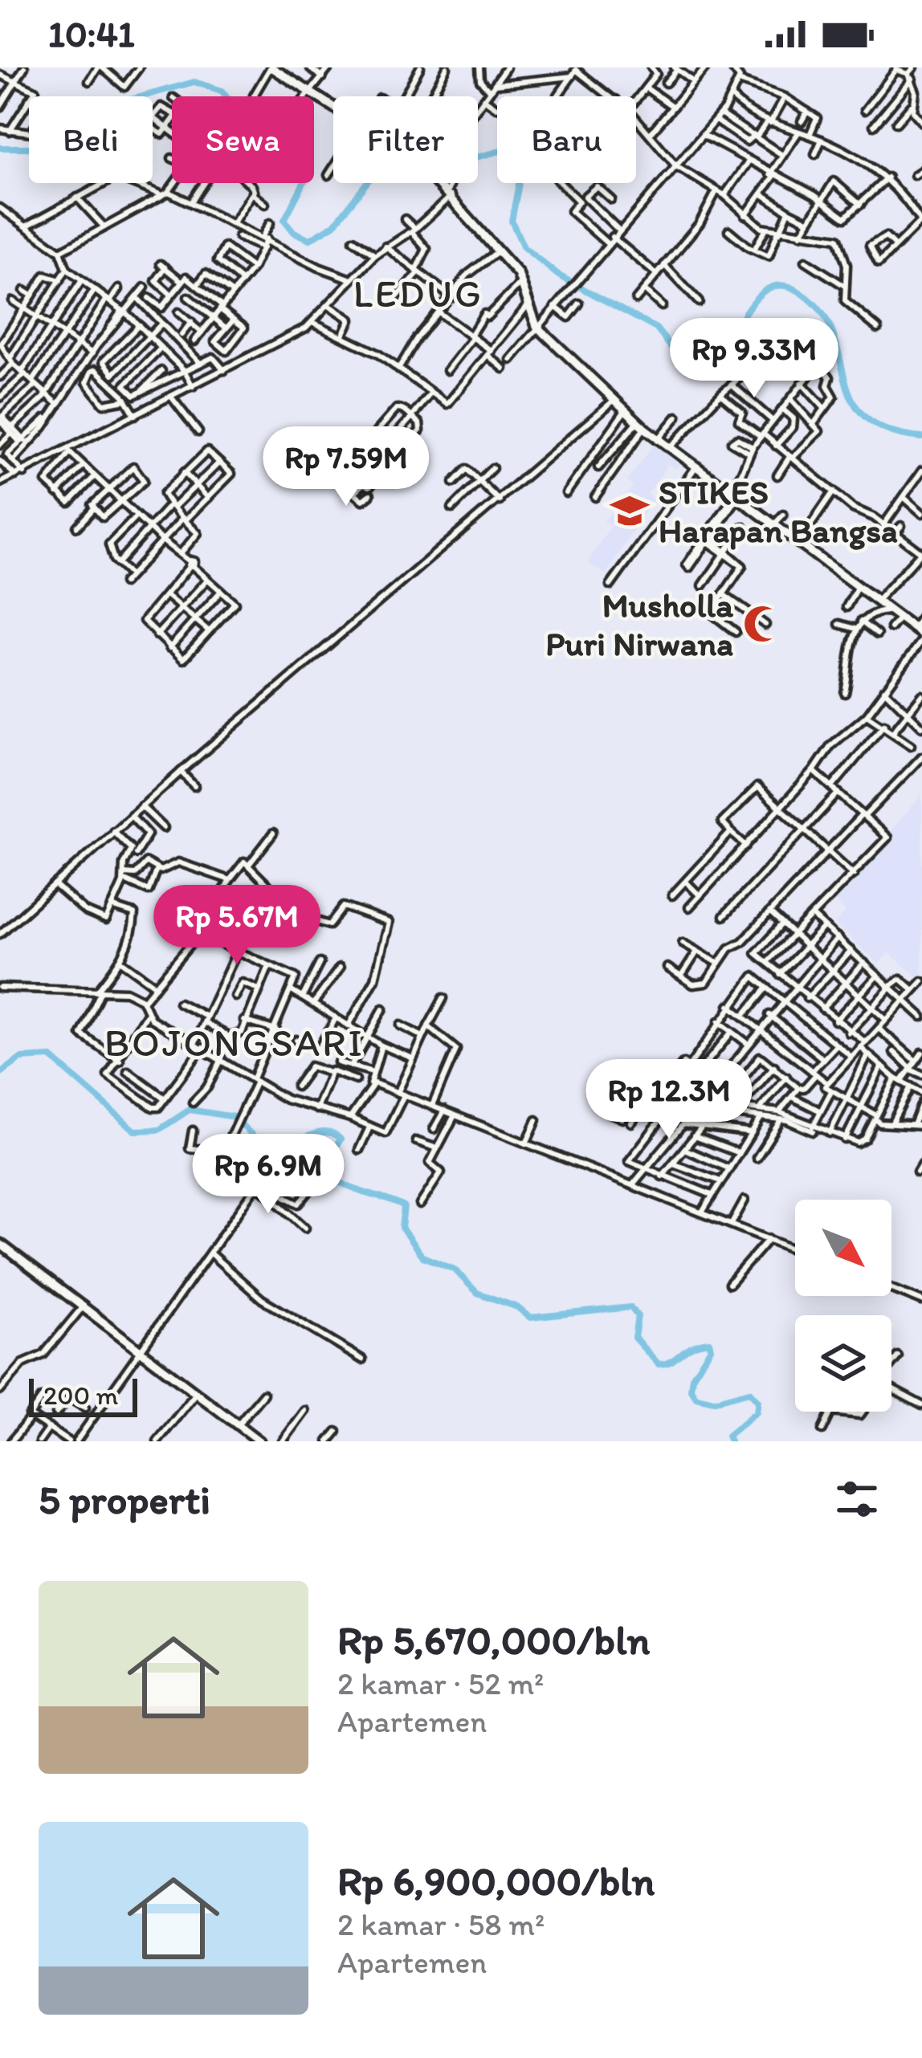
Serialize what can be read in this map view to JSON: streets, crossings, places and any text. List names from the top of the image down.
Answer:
{
  "districts": ["LEDUG", "BOJONGSARI"],
  "places": {
    "school or university": ["STIKES Harapan Bangsa"],
    "mosque": ["Musholla Puri Nirwana"]
  },
  "scale_bar": "200 m",
  "north": "bottom right",
  "page": {
    "status": "10:41",
    "chip": [
      "Beli",
      "Sewa",
      "Filter",
      "Baru"
    ],
    "price": [
      "Rp 9.33M",
      "Rp 7.59M",
      "Rp 5.67M",
      "Rp 12.3M",
      "Rp 6.9M"
    ],
    "scale": "200 m",
    "heading": "5 properti",
    "list": [
      {
        "name": "Rp 5,670,000/bln",
        "note": "2 kamar · 52 m² · Apartemen"
      },
      {
        "name": "Rp 6,900,000/bln",
        "note": "2 kamar · 58 m² · Apartemen"
      }
    ]
  }
}
